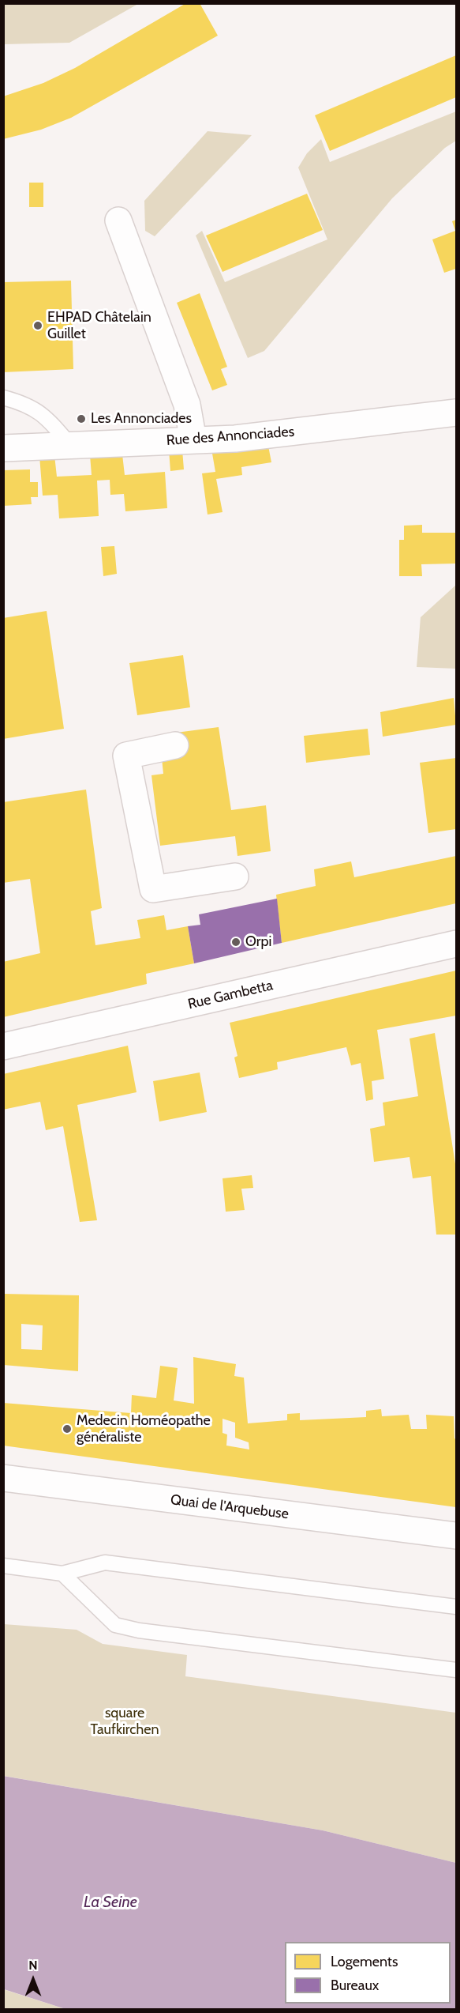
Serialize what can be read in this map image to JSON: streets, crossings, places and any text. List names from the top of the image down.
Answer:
{
  "streets": {
    "street": ["Rue des Annonciades", "Rue Gambetta", "Quai de l'Arquebuse"]
  },
  "water": ["La Seine"],
  "parks": ["square Taufkirchen"],
  "places": [
    "EHPAD Châtelain Guillet",
    "Les Annonciades",
    "Orpi",
    "Medecin Homéopathe généraliste"
  ],
  "legend": ["Logements", "Bureaux"],
  "north": "top"
}
